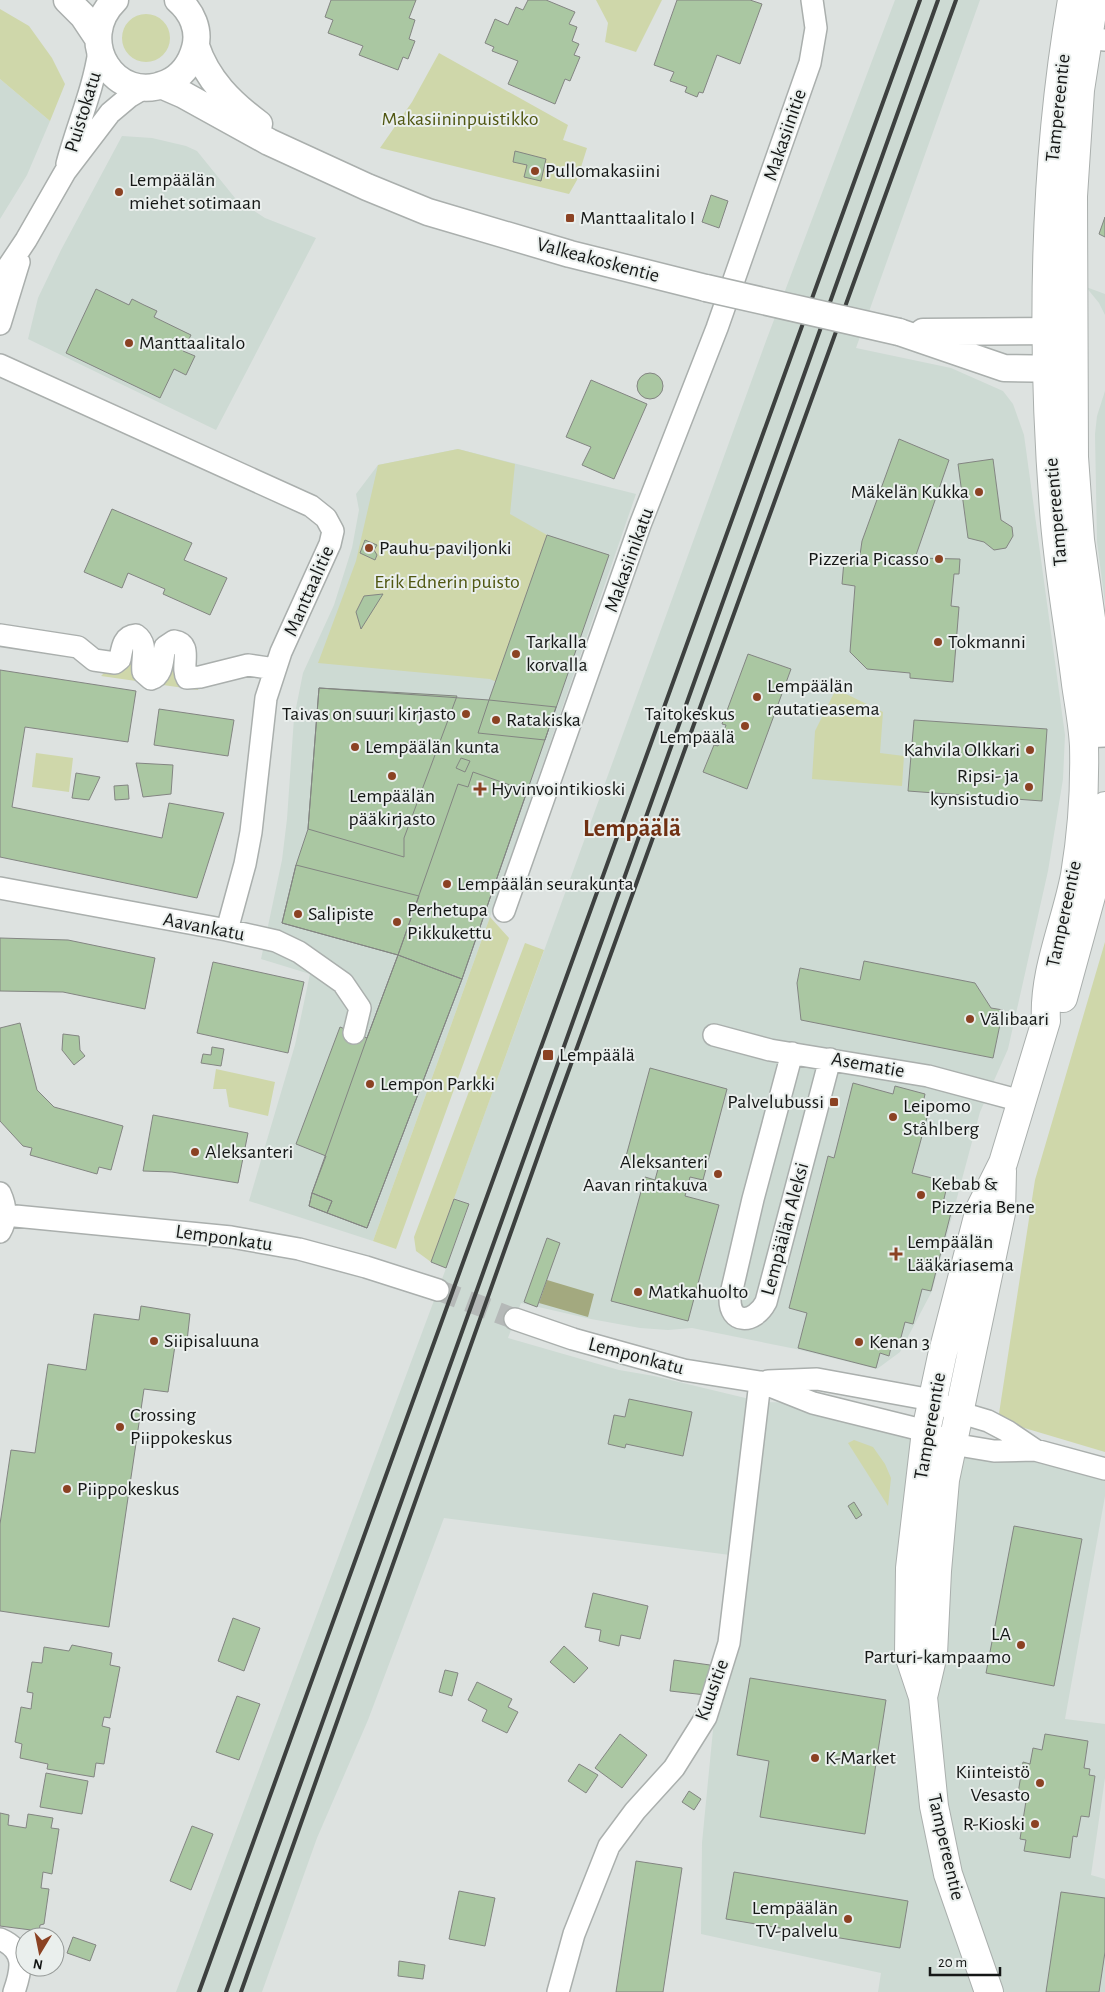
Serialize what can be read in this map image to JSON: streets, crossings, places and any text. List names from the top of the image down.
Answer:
{
  "streets": {
    "main road": ["Tampereentie"],
    "street": [
      "Puistokatu",
      "Makasiinitie",
      "Valkeakoskentie",
      "Makasiinikatu",
      "Manttaalitie",
      "Aavankatu",
      "Asematie",
      "Lempäälän Aleksi",
      "Lemponkatu",
      "Kuusitie"
    ]
  },
  "crossings": [
    ["Tampereentie", "Valkeakoskentie"],
    ["Tampereentie", "Asematie"],
    ["Tampereentie", "Lemponkatu"],
    ["Puistokatu", "Valkeakoskentie"],
    ["Makasiinitie", "Makasiinikatu"],
    ["Manttaalitie", "Aavankatu"],
    ["Asematie", "Lempäälän Aleksi"],
    ["Lemponkatu", "Kuusitie"]
  ],
  "districts": ["Lempäälä"],
  "parks": ["Makasiininpuistikko", "Erik Ednerin puisto"],
  "places": {
    "other": [
      "Pullomakasiini",
      "Lempäälän miehet sotimaan",
      "Manttaalitalo",
      "Mäkelän Kukka",
      "Pauhu-paviljonki",
      "Pizzeria Picasso",
      "Tokmanni",
      "Tarkalla korvalla",
      "Lempäälän rautatieasema",
      "Taivas on suuri kirjasto",
      "Ratakiska",
      "Taitokeskus Lempäälä",
      "Lempäälän kunta",
      "Kahvila Olkkari",
      "Lempäälän pääkirjasto",
      "Ripsi- ja kynsistudio",
      "Lempäälän seurakunta",
      "Salipiste",
      "Perhetupa Pikkukettu",
      "Välibaari",
      "Lempon Parkki",
      "Leipomo Ståhlberg",
      "Aleksanteri",
      "Aleksanteri Aavan rintakuva",
      "Kebab & Pizzeria Bene",
      "Matkahuolto",
      "Siipisaluuna",
      "Kenan 3",
      "Crossing Piippokeskus",
      "Piippokeskus",
      "LA Parturi-kampaamo",
      "K-Market",
      "Kiinteistö Vesasto",
      "R-Kioski",
      "Lempäälän TV-palvelu"
    ],
    "transit": ["Manttaalitalo I", "Lempäälä", "Palvelubussi"],
    "health": ["Hyvinvointikioski", "Lempäälän Lääkäriasema"]
  },
  "scale_bar": "20 m",
  "north": "bottom"
}
